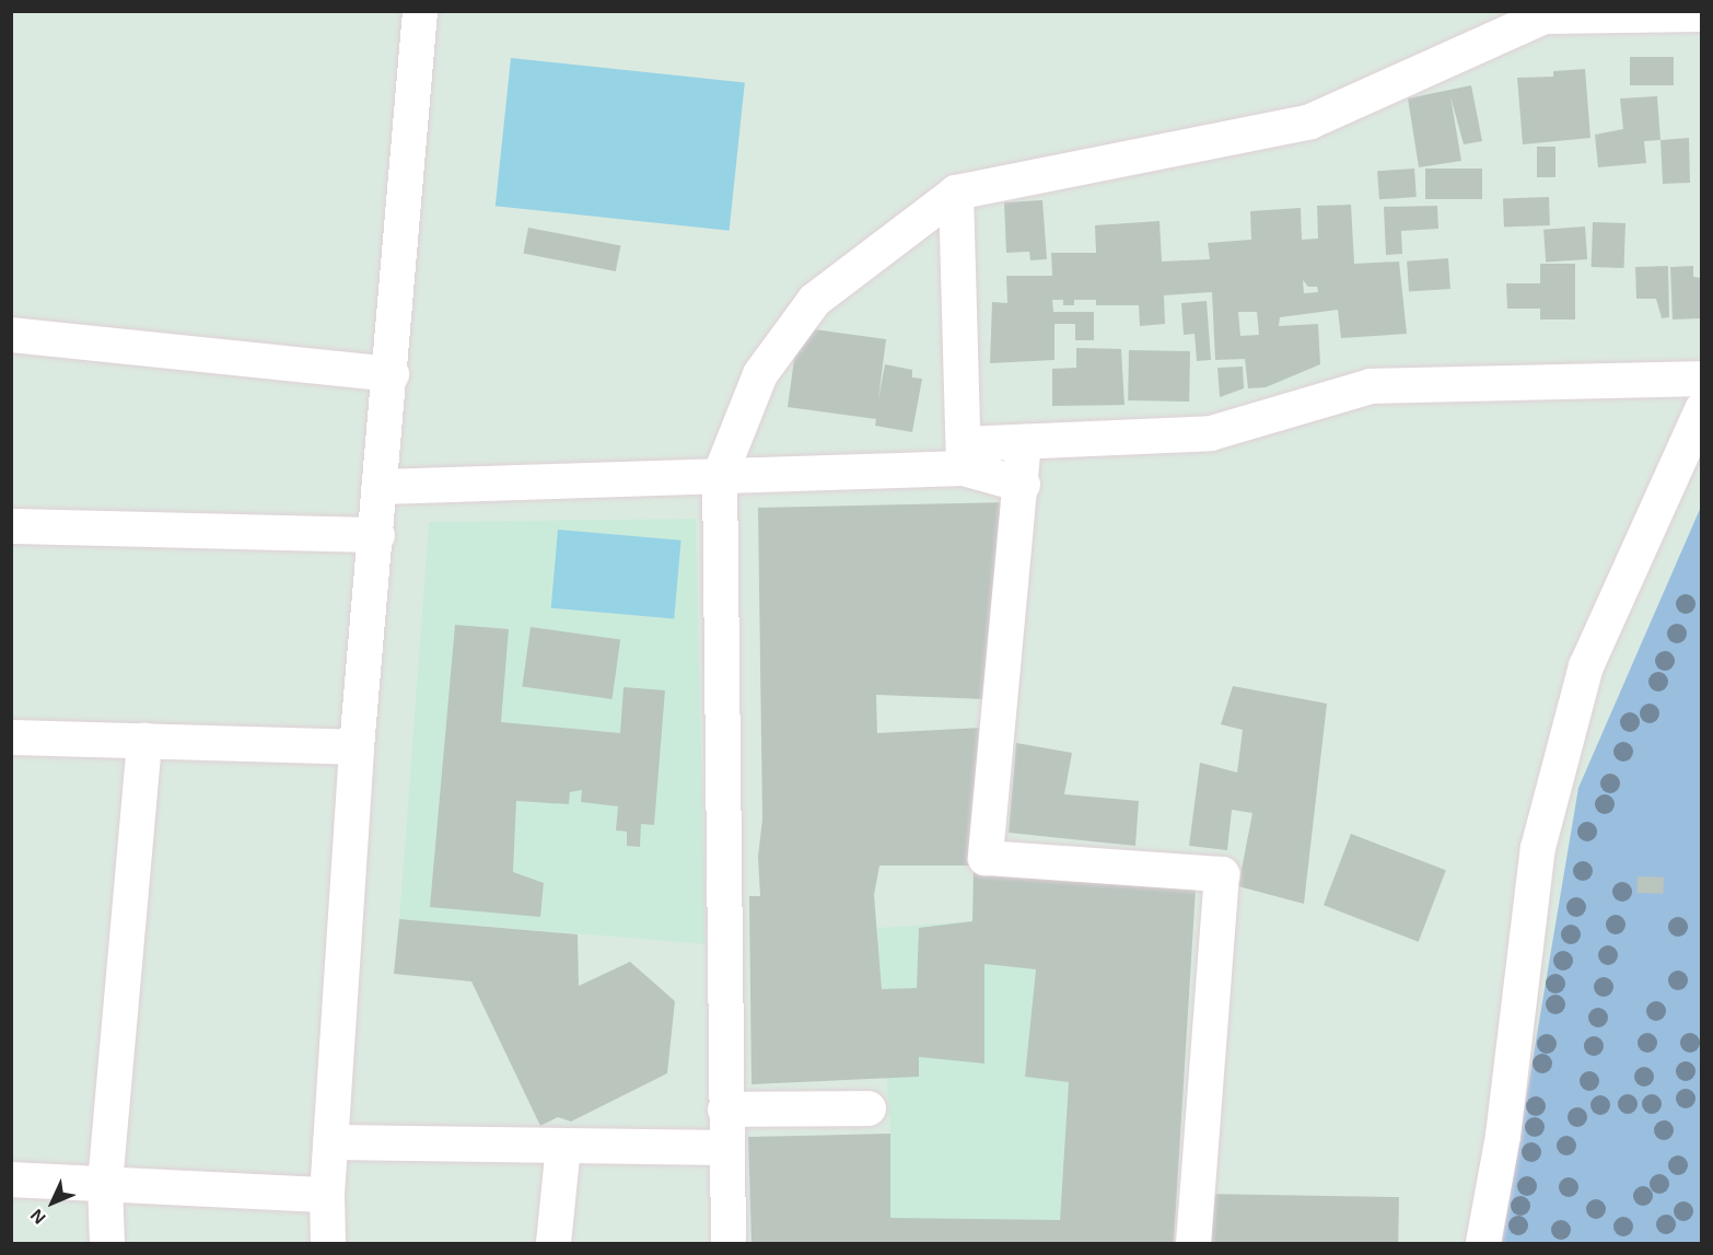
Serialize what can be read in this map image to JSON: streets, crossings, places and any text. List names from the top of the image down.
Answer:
{
  "north": "bottom left"
}
